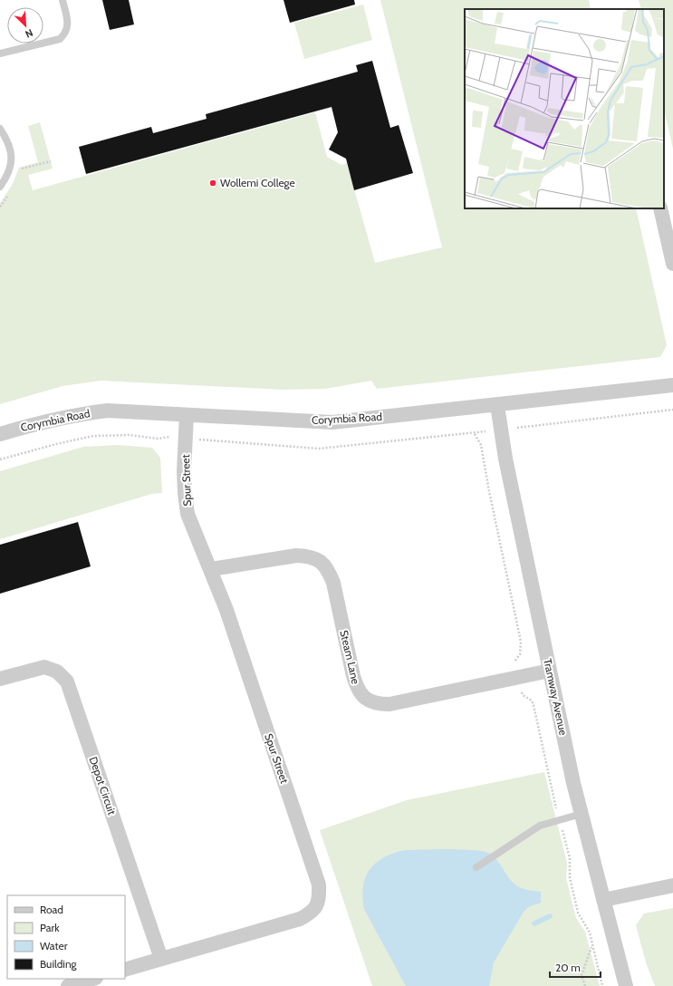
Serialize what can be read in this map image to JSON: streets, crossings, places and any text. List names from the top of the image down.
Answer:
{
  "streets": {
    "street": [
      "Corymbia Road",
      "Spur Street",
      "Steam Lane",
      "Tramway Avenue",
      "Depot Circuit"
    ]
  },
  "crossings": [
    ["Corymbia Road", "Spur Street"],
    ["Corymbia Road", "Tramway Avenue"],
    ["Spur Street", "Steam Lane"],
    ["Spur Street", "Depot Circuit"],
    ["Steam Lane", "Tramway Avenue"]
  ],
  "places": ["Wollemi College"],
  "legend": [
    "Road",
    "Park",
    "Water",
    "Building"
  ],
  "scale_bar": "20 m",
  "north": "bottom right"
}
